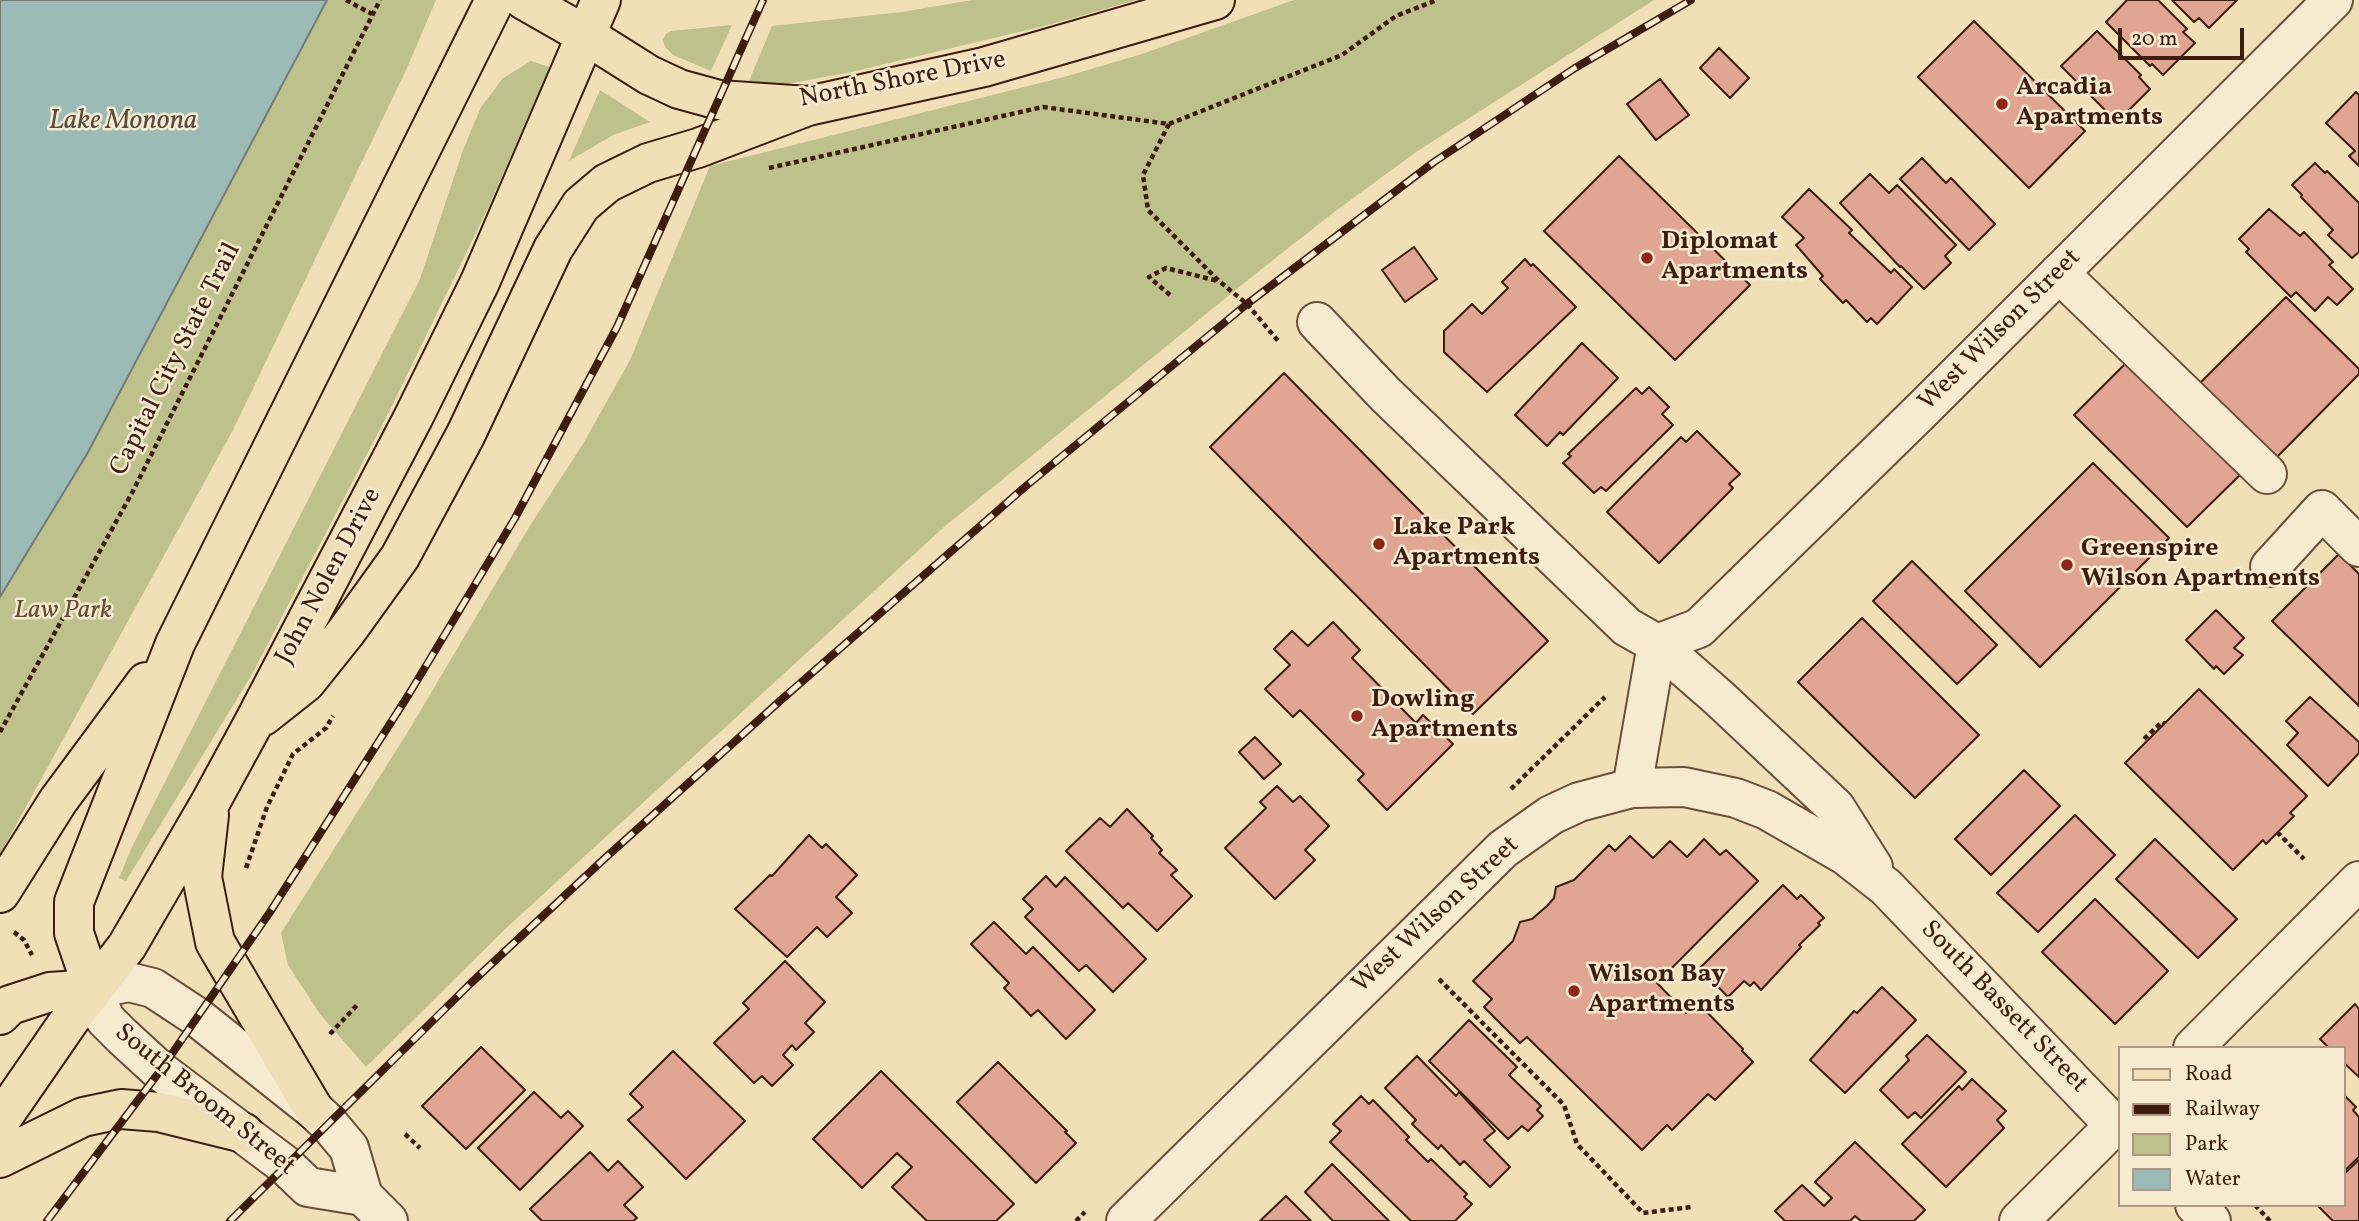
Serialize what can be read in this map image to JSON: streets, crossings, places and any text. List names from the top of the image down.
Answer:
{
  "streets": {
    "main road": ["North Shore Drive", "John Nolen Drive"],
    "street": ["West Wilson Street", "South Bassett Street", "South Broom Street"],
    "path": ["Capital City State Trail"]
  },
  "crossings": [
    ["North Shore Drive", "John Nolen Drive"],
    ["West Wilson Street", "South Bassett Street"],
    ["John Nolen Drive", "South Broom Street"]
  ],
  "water": ["Lake Monona"],
  "parks": ["Law Park"],
  "places": [
    "Arcadia Apartments",
    "Diplomat Apartments",
    "Lake Park Apartments",
    "Greenspire Wilson Apartments",
    "Dowling Apartments",
    "Wilson Bay Apartments"
  ],
  "legend": [
    "Road",
    "Railway",
    "Park",
    "Water"
  ],
  "scale_bar": "20 m"
}
